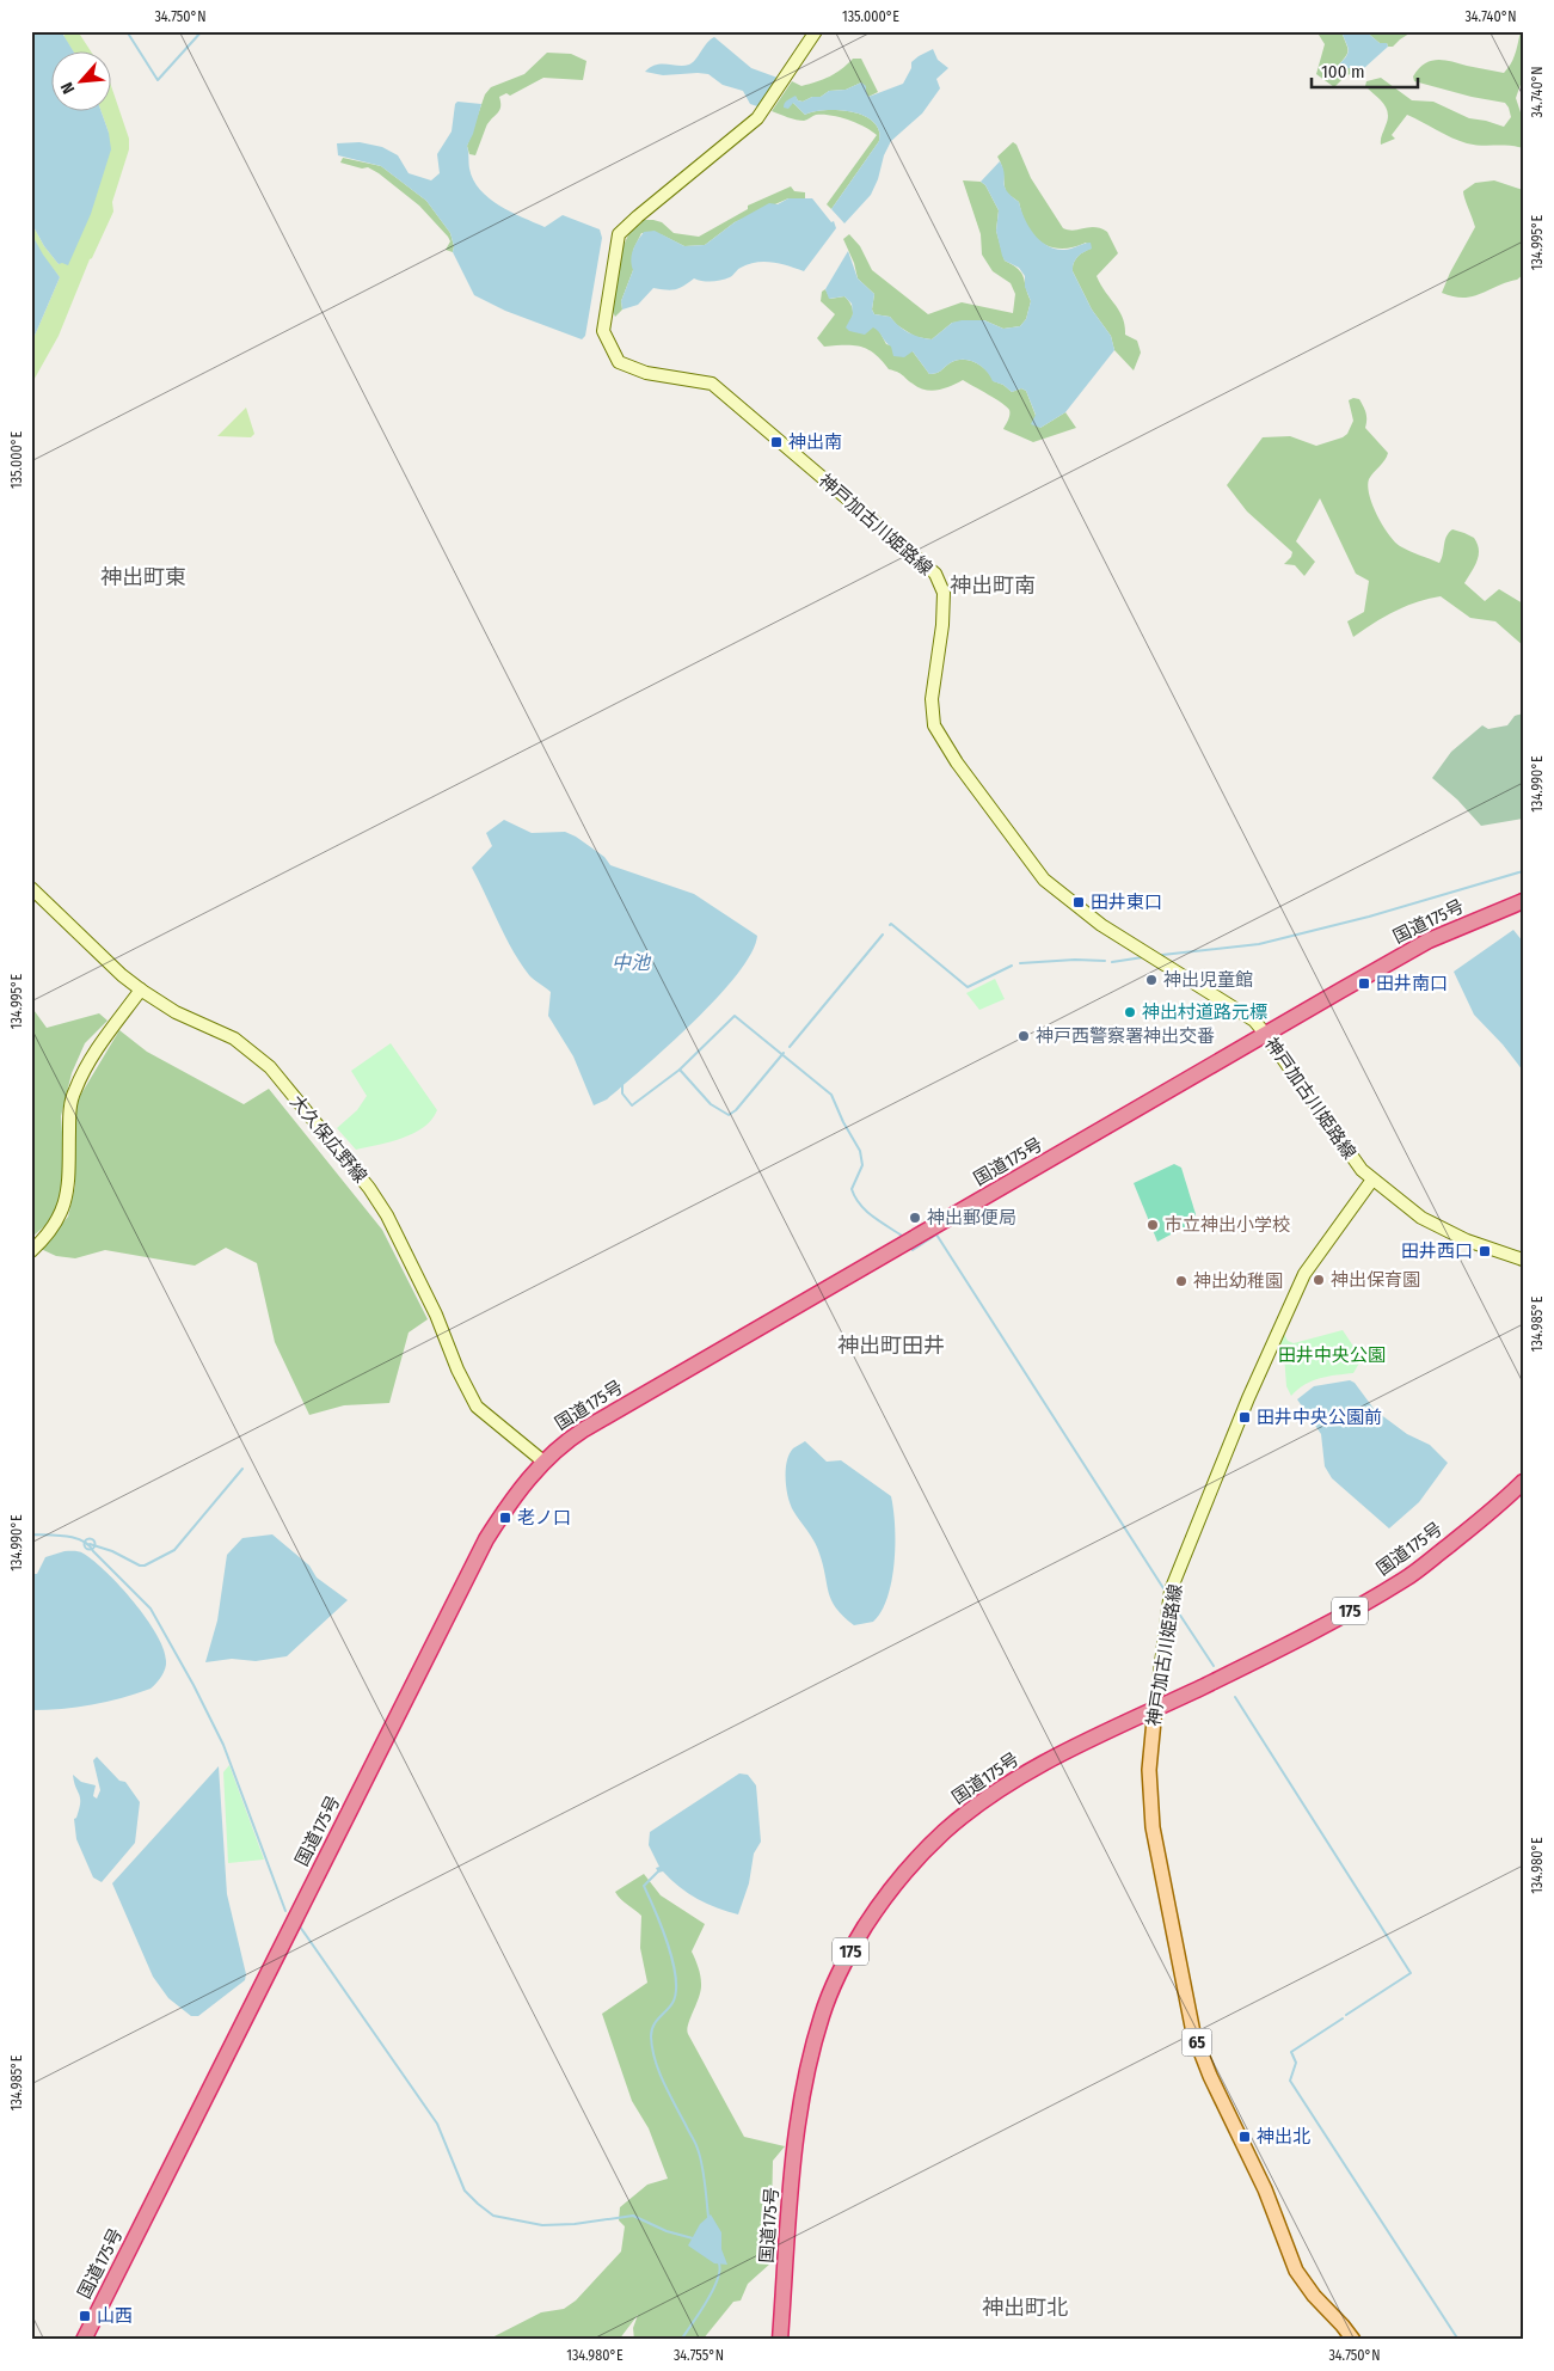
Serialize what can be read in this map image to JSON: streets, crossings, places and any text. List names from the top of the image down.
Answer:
{
  "streets": {
    "highway": ["国道175号", "175"],
    "main road": ["神戸加古川姫路線", "65"],
    "street": ["大久保広野線"]
  },
  "crossings": [
    ["神戸加古川姫路線", "国道175号"],
    ["国道175号", "大久保広野線"]
  ],
  "districts": [
    "神出町東",
    "神出町南",
    "神出町田井",
    "神出町北"
  ],
  "water": ["中池"],
  "parks": ["田井中央公園"],
  "places": {
    "transit": [
      "神出南",
      "田井東口",
      "田井南口",
      "田井西口",
      "田井中央公園前",
      "老ノ口",
      "神出北",
      "山西"
    ],
    "other": [
      "神出児童館",
      "神出村道路元標",
      "神戸西警察署神出交番",
      "神出郵便局",
      "市立神出小学校",
      "神出保育園",
      "神出幼稚園"
    ]
  },
  "scale_bar": "100 m",
  "north": "bottom left",
  "coordinates": [
    "34.750°N",
    "135.000°E",
    "34.740°N",
    "134.995°E",
    "134.990°E",
    "134.985°E",
    "134.980°E",
    "34.755°N"
  ]
}
